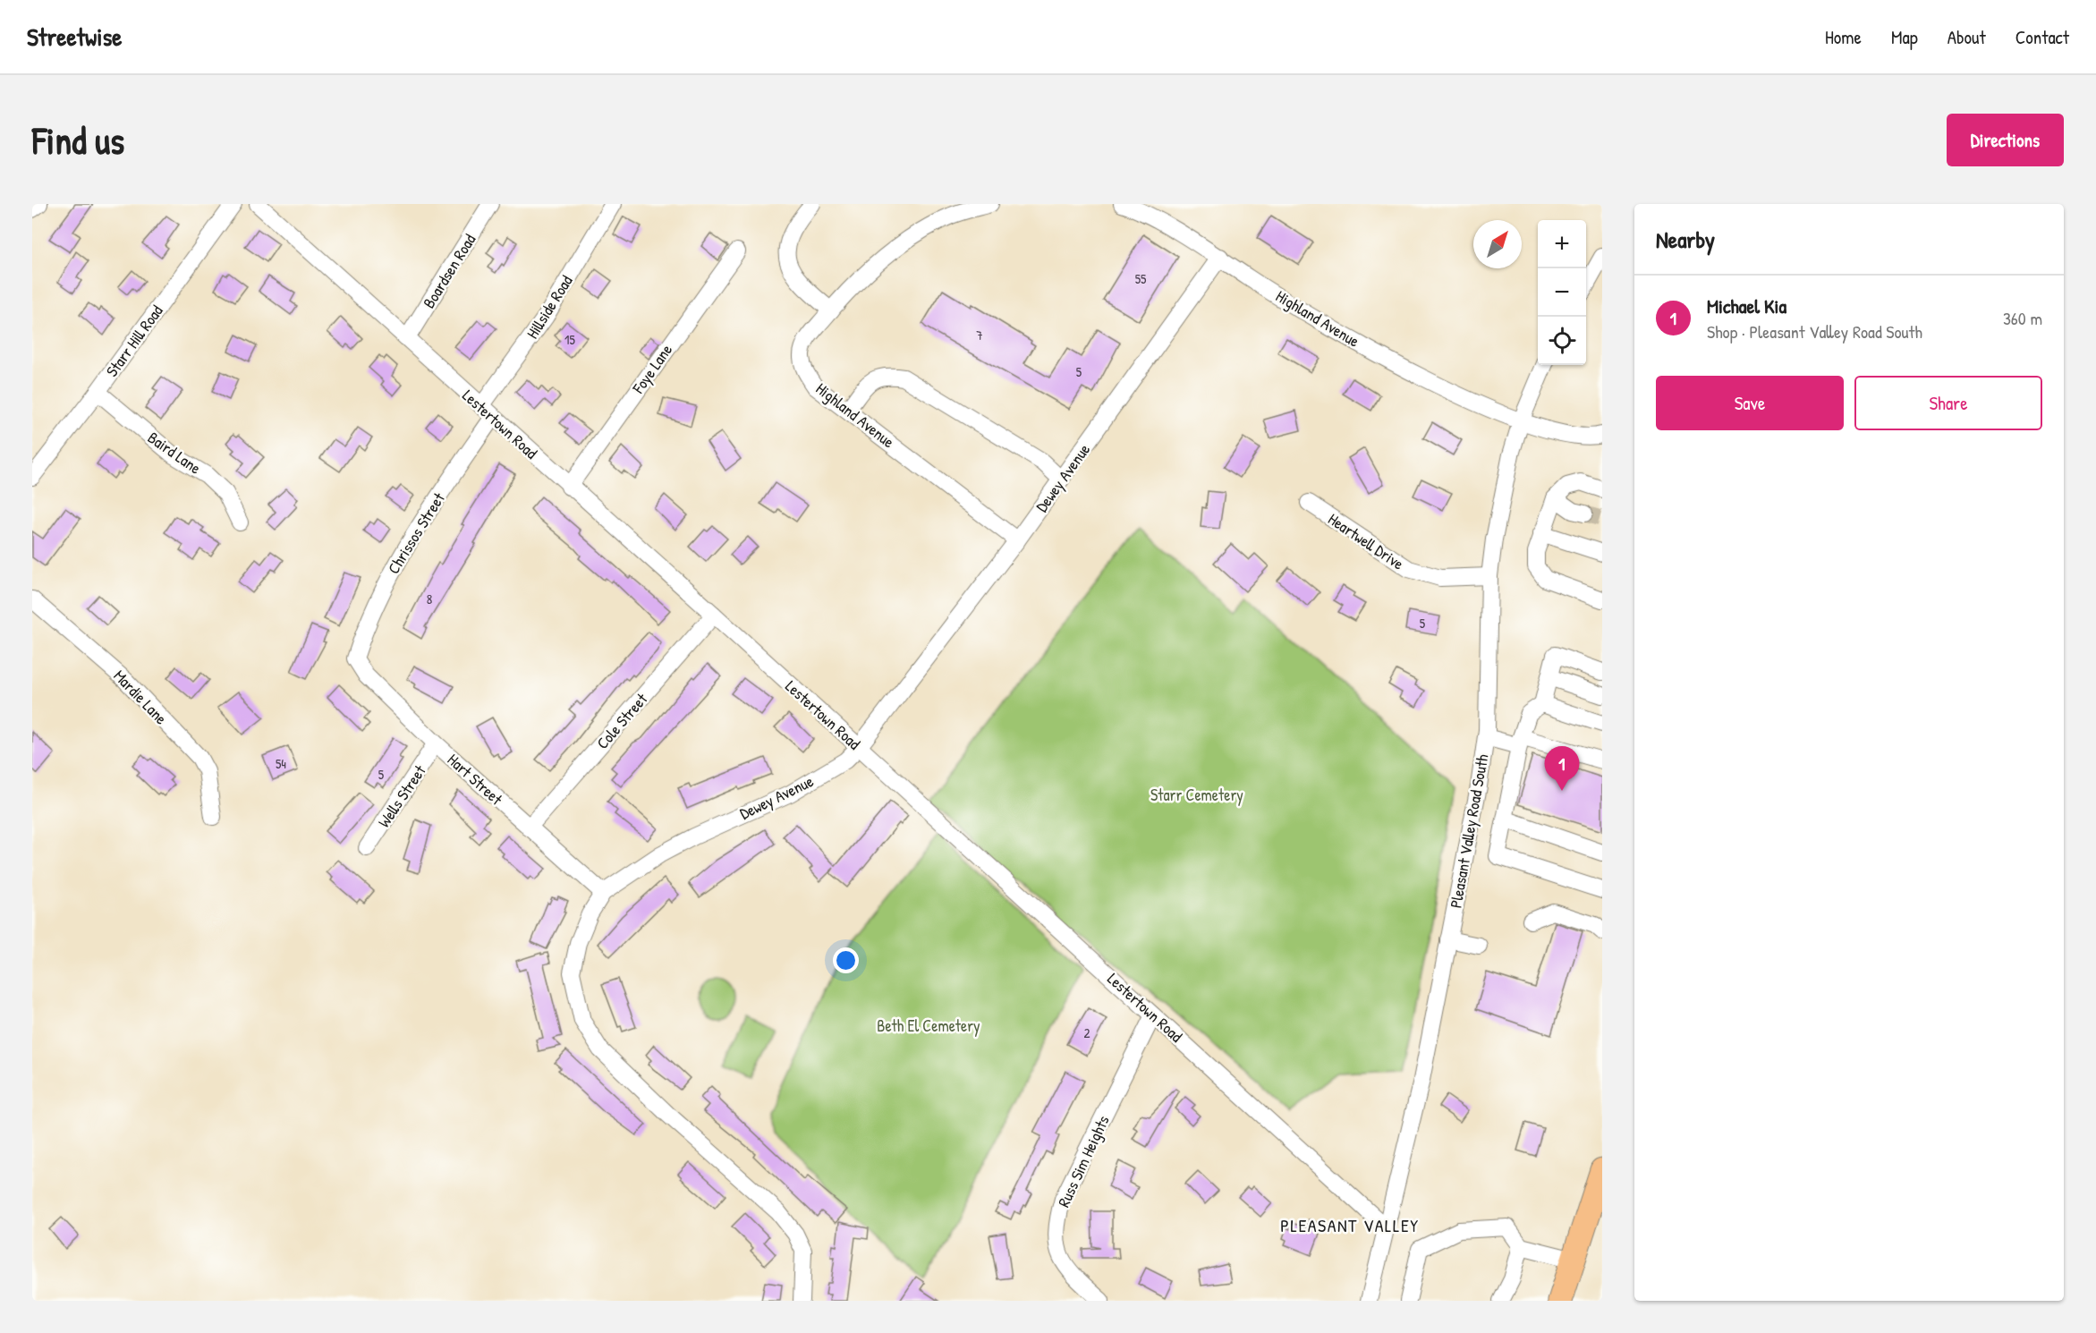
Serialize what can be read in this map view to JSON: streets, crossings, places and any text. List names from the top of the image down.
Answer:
{
  "streets": {
    "street": [
      "Boardsen Road",
      "Hillside Road",
      "Highland Avenue",
      "Starr Hill Road",
      "Foye Lane",
      "Lestertown Road",
      "Baird Lane",
      "Dewey Avenue",
      "Chrissos Street",
      "Heartwell Drive",
      "Mardie Lane",
      "Cole Street",
      "Hart Street",
      "Wells Street",
      "Pleasant Valley Road South",
      "Russ Sim Heights"
    ]
  },
  "crossings": [
    ["Boardsen Road", "Lestertown Road"],
    ["Hillside Road", "Lestertown Road"],
    ["Hillside Road", "Chrissos Street"],
    ["Highland Avenue", "Dewey Avenue"],
    ["Highland Avenue", "Pleasant Valley Road South"],
    ["Starr Hill Road", "Baird Lane"],
    ["Foye Lane", "Lestertown Road"],
    ["Lestertown Road", "Dewey Avenue"],
    ["Lestertown Road", "Chrissos Street"],
    ["Lestertown Road", "Cole Street"],
    ["Lestertown Road", "Pleasant Valley Road South"],
    ["Lestertown Road", "Russ Sim Heights"],
    ["Dewey Avenue", "Hart Street"],
    ["Chrissos Street", "Hart Street"],
    ["Heartwell Drive", "Pleasant Valley Road South"],
    ["Cole Street", "Hart Street"],
    ["Hart Street", "Wells Street"]
  ],
  "districts": ["PLEASANT VALLEY"],
  "parks": ["Starr Cemetery", "Beth El Cemetery"],
  "house_numbers": [
    "55",
    "7",
    "15",
    "5",
    "8",
    "5",
    "54",
    "5",
    "2"
  ],
  "north": "top right",
  "page": {
    "header": "Streetwise",
    "nav": [
      "Home",
      "Map",
      "About",
      "Contact"
    ],
    "buttons": [
      "Directions",
      ["Save", "Share"]
    ],
    "title": "Find us",
    "heading": "Nearby",
    "map_buttons": ["+", "−"],
    "list": [
      {
        "mark": "1",
        "name": "Michael Kia",
        "note": "Shop · Pleasant Valley Road South",
        "value": "360 m"
      }
    ],
    "pins": "1"
  }
}
